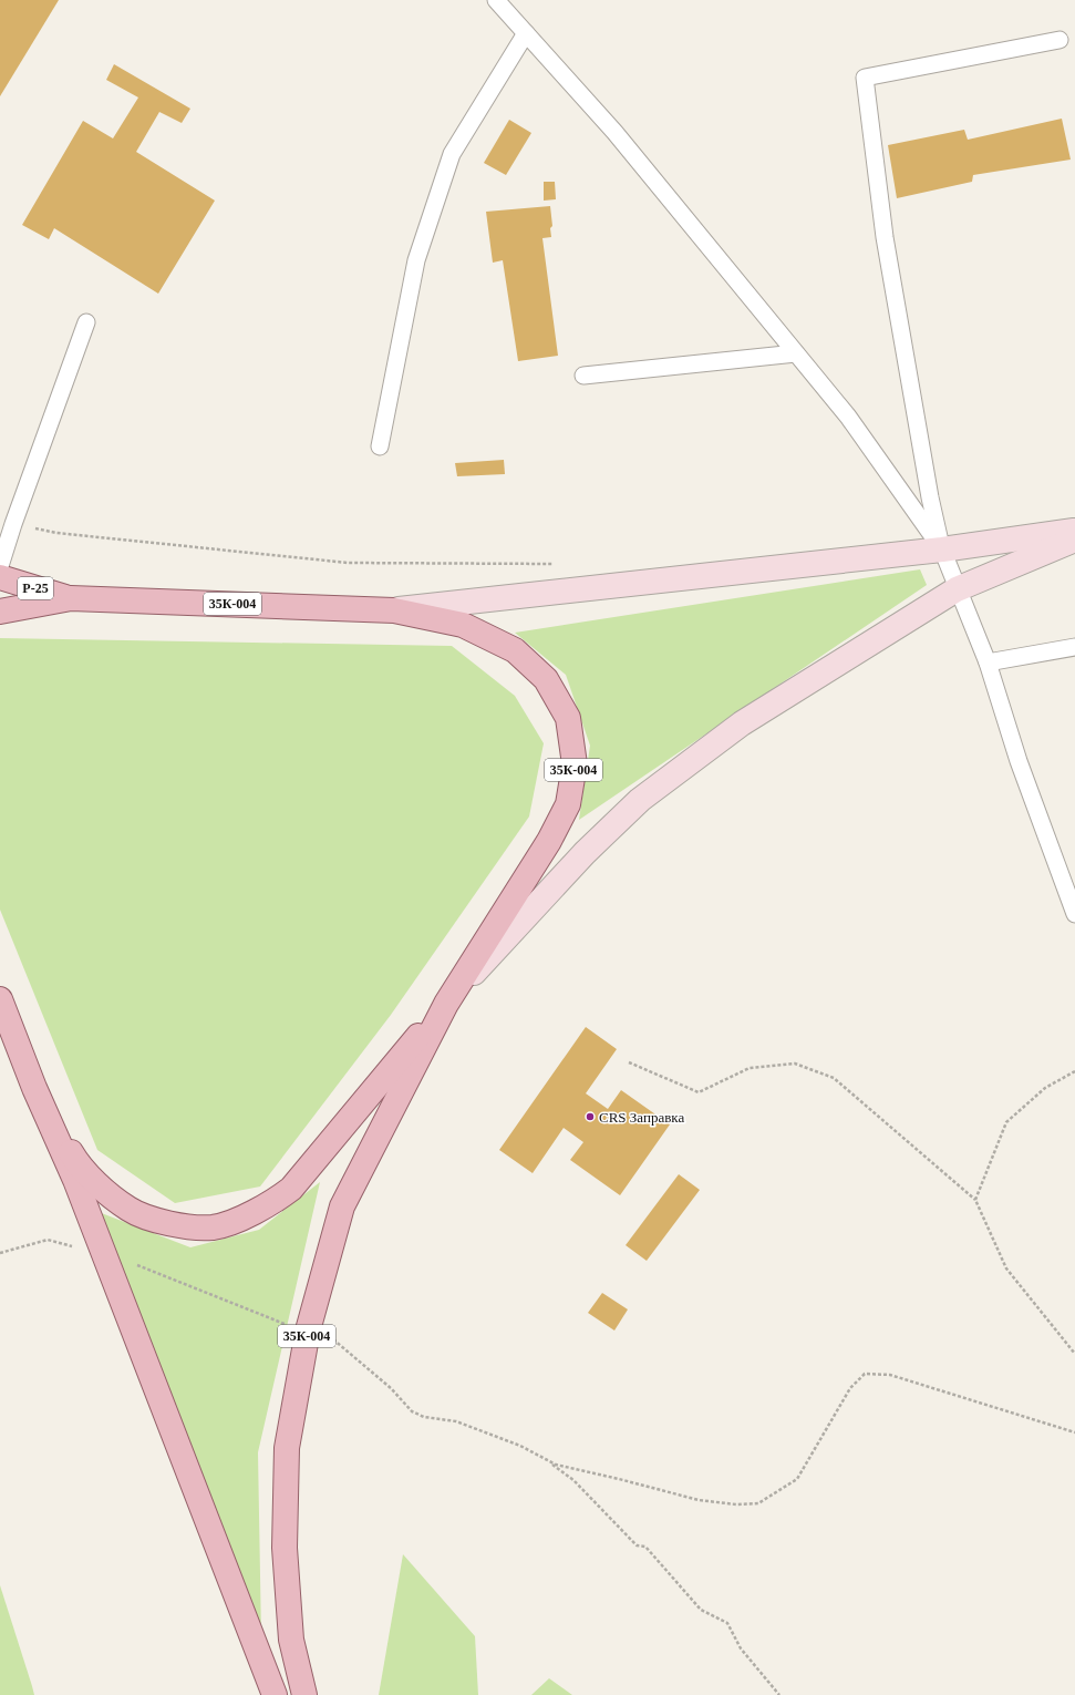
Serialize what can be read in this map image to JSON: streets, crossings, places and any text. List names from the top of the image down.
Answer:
{
  "streets": {
    "main road": ["Р-25", "35К-004"]
  },
  "crossings": [
    ["Р-25", "35К-004"]
  ],
  "places": ["CRS Заправка"]
}
